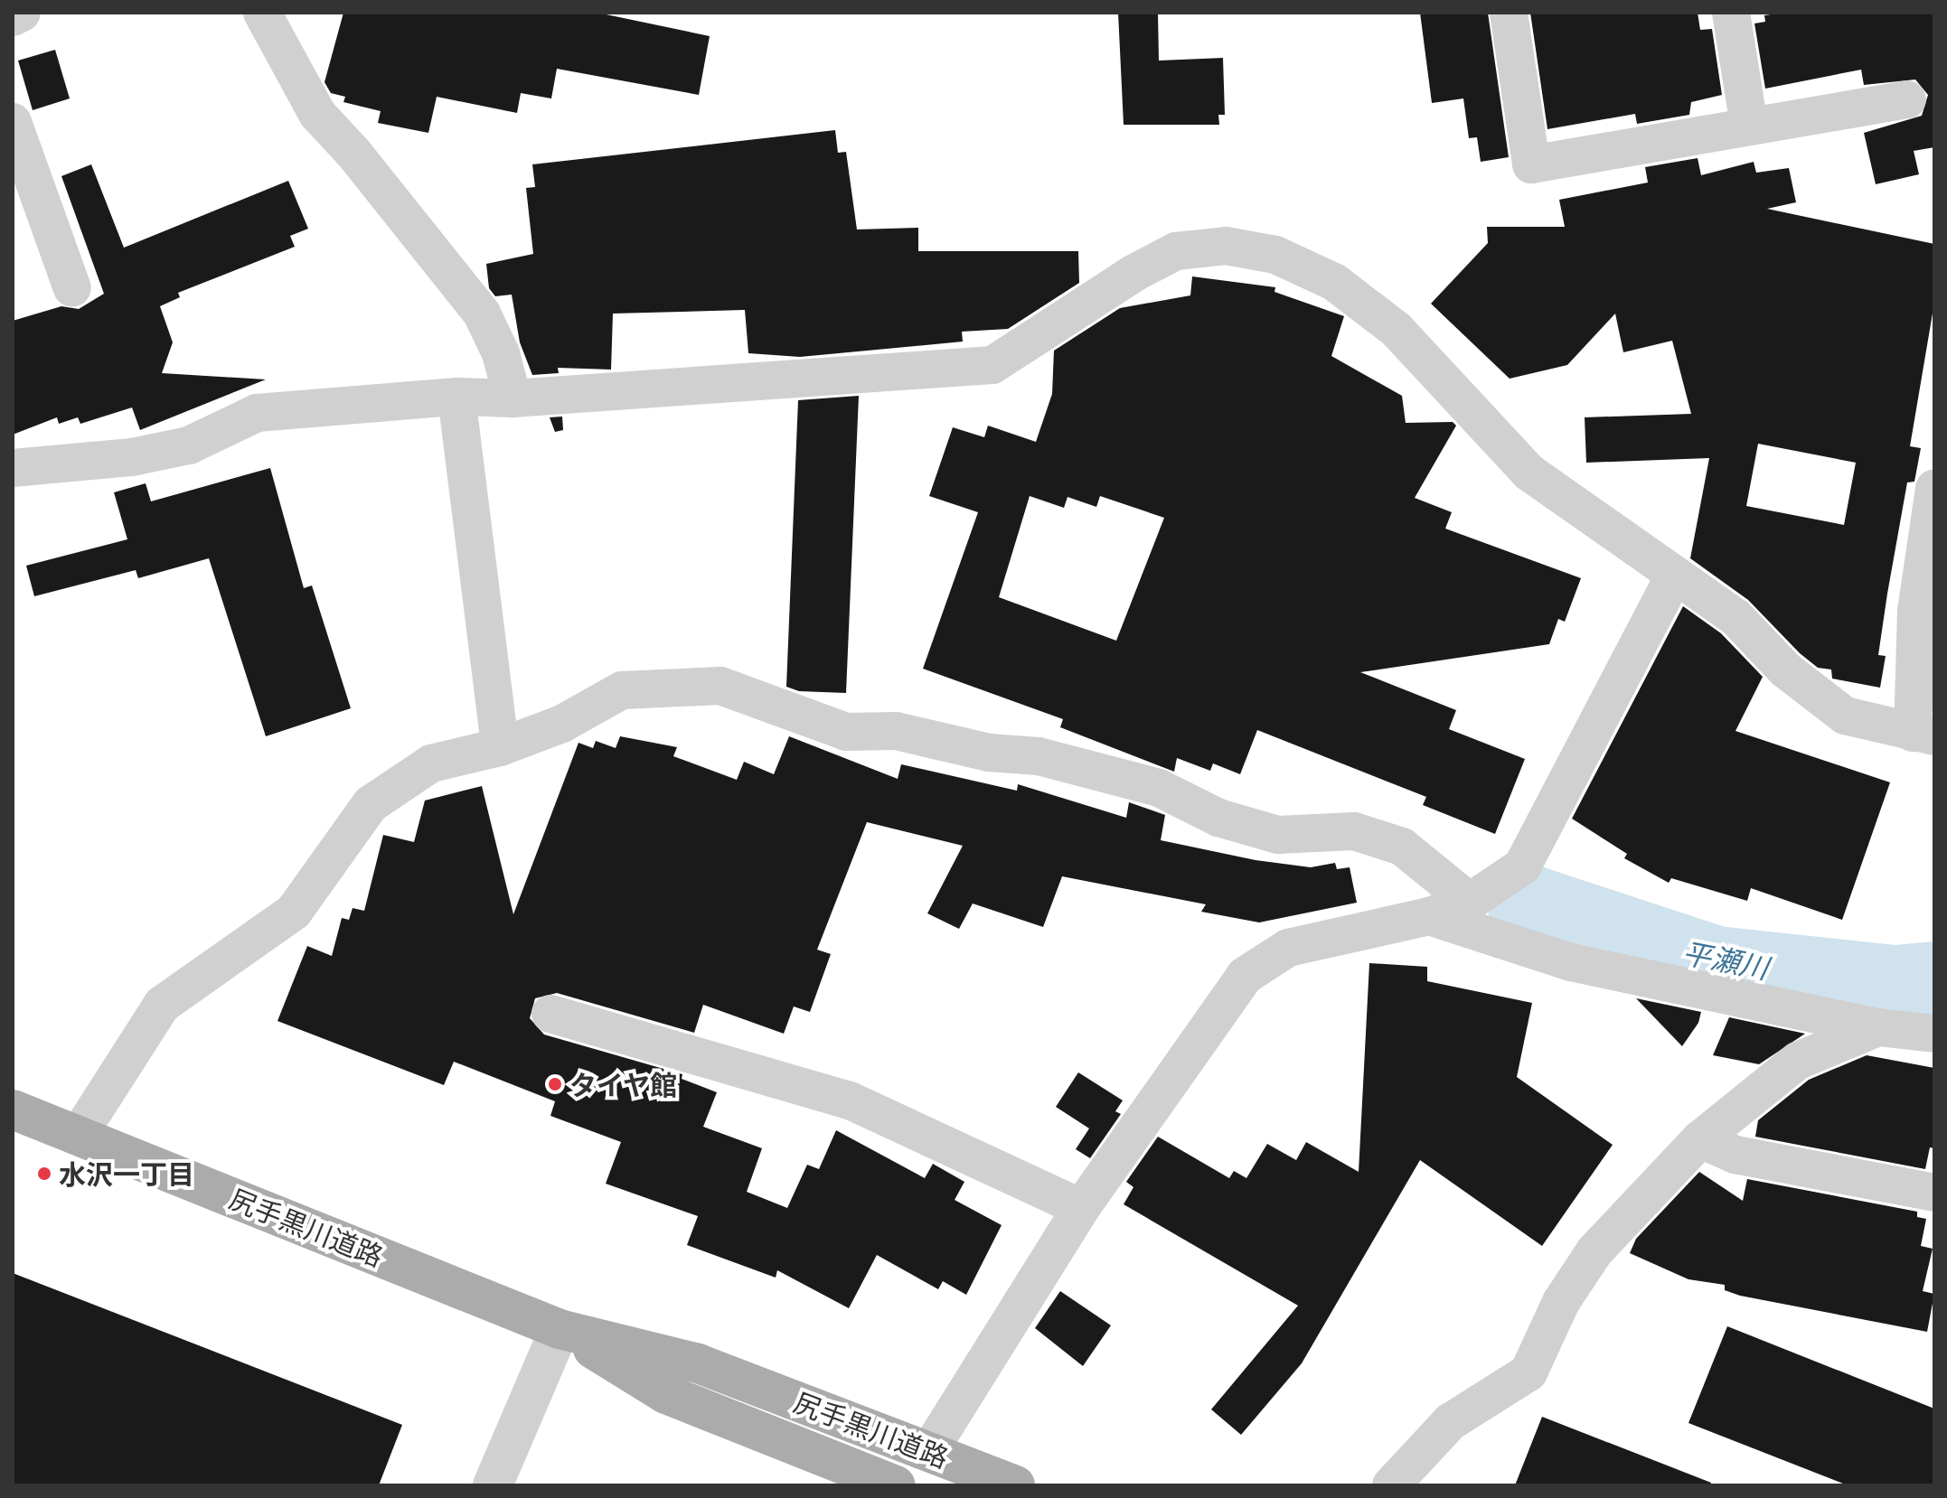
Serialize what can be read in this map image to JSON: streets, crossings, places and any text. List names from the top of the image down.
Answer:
{
  "streets": {
    "main road": ["尻手黒川道路"]
  },
  "water": ["平瀬川"],
  "places": ["タイヤ館", "水沢一丁目"]
}
